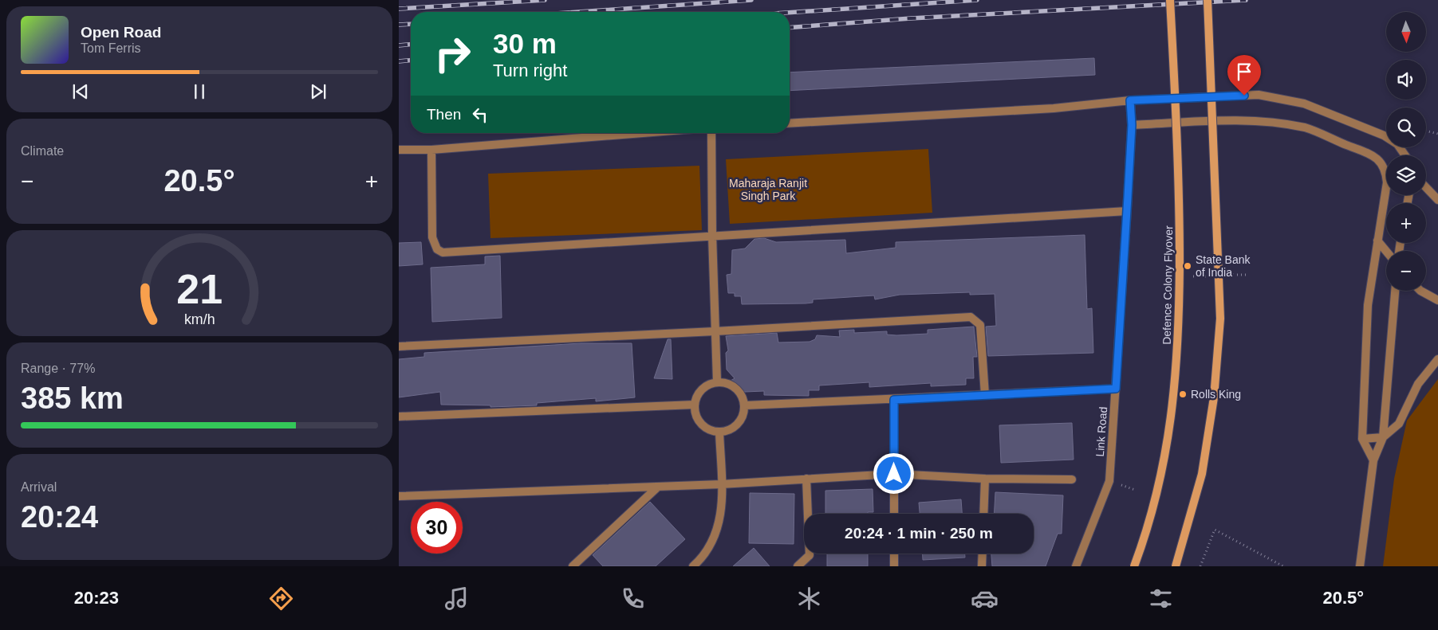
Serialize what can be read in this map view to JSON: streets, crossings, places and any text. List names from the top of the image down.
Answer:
{
  "streets": {
    "main road": ["Defence Colony Flyover"],
    "street": ["Link Road"]
  },
  "parks": ["Maharaja Ranjit Singh Park"],
  "places": ["State Bank of India", "Rolls King"],
  "north": "bottom",
  "page": {
    "map_buttons": ["+", "−"],
    "turn": ["30 m", "Turn right"],
    "song": ["Open Road", "Tom Ferris"],
    "then": "Then",
    "tile": [
      "Climate",
      ["Range · 77%", "385 km"],
      ["Arrival", "20:24"]
    ],
    "heat": ["−", "20.5°", "+"],
    "limit": "30",
    "trip": "20:24 · 1 min · 250 m",
    "tabs": ["20:23", "20.5°"],
    "gauge": ["21", "km/h"]
  }
}
